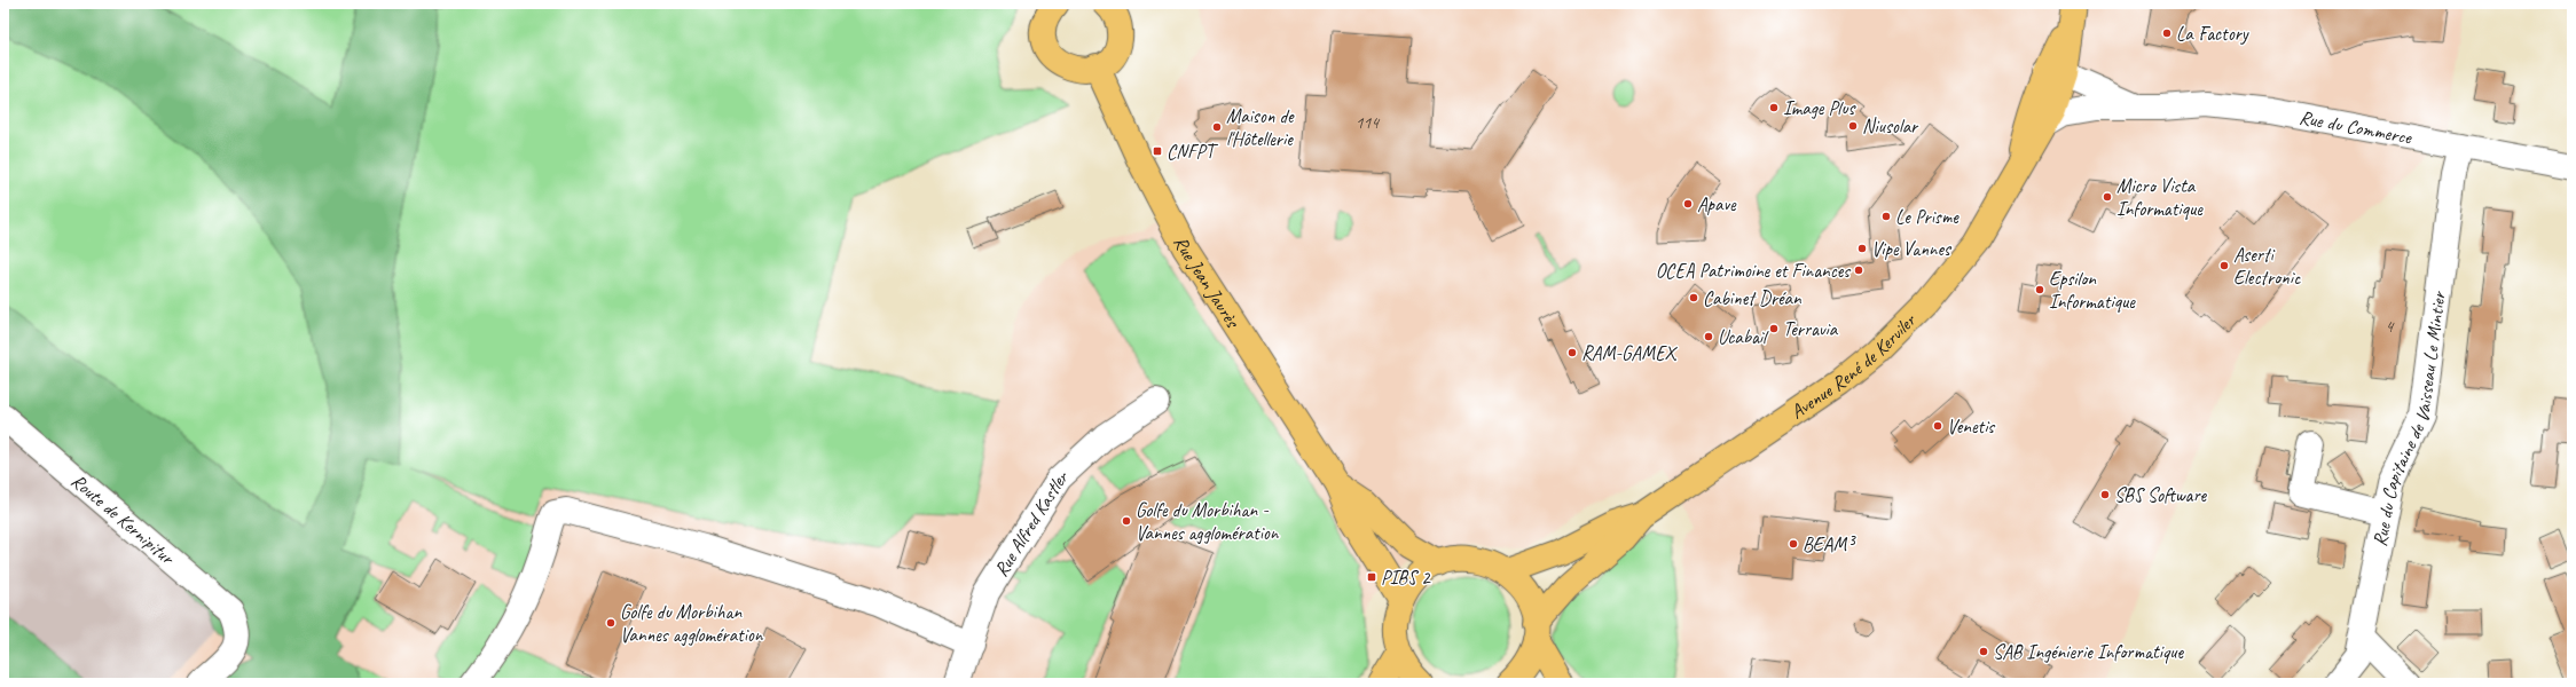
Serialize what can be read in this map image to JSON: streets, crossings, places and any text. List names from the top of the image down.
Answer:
{
  "streets": {
    "main road": ["Rue Jean Jaurès", "Avenue René de Kerviler"],
    "street": [
      "Rue du Commerce",
      "Rue du Capitaine de Vaisseau Le Mintier",
      "Route de Kernipitur",
      "Rue Alfred Kastler"
    ]
  },
  "crossings": [
    ["Rue du Commerce", "Avenue René de Kerviler"],
    ["Rue du Commerce", "Rue du Capitaine de Vaisseau Le Mintier"]
  ],
  "places": {
    "other": [
      "La Factory",
      "Image Plus",
      "Niusolar",
      "Maison de l'Hôtellerie",
      "Micro Vista Informatique",
      "Apave",
      "Le Prisme",
      "Vipe Vannes",
      "Aserti Electronic",
      "OCEA Patrimoine et Finances",
      "Epsilon Informatique",
      "Cabinet Dréan",
      "Terravia",
      "Ucabail",
      "RAM-GAMEX",
      "Venetis",
      "SBS Software",
      "Golfe du Morbihan - Vannes agglomération",
      "BEAM³",
      "Golfe du Morbihan Vannes agglomération",
      "SAB Ingénierie Informatique"
    ],
    "transit": ["CNFPT", "PIBS 2"]
  },
  "house_numbers": ["114", "4"]
}
